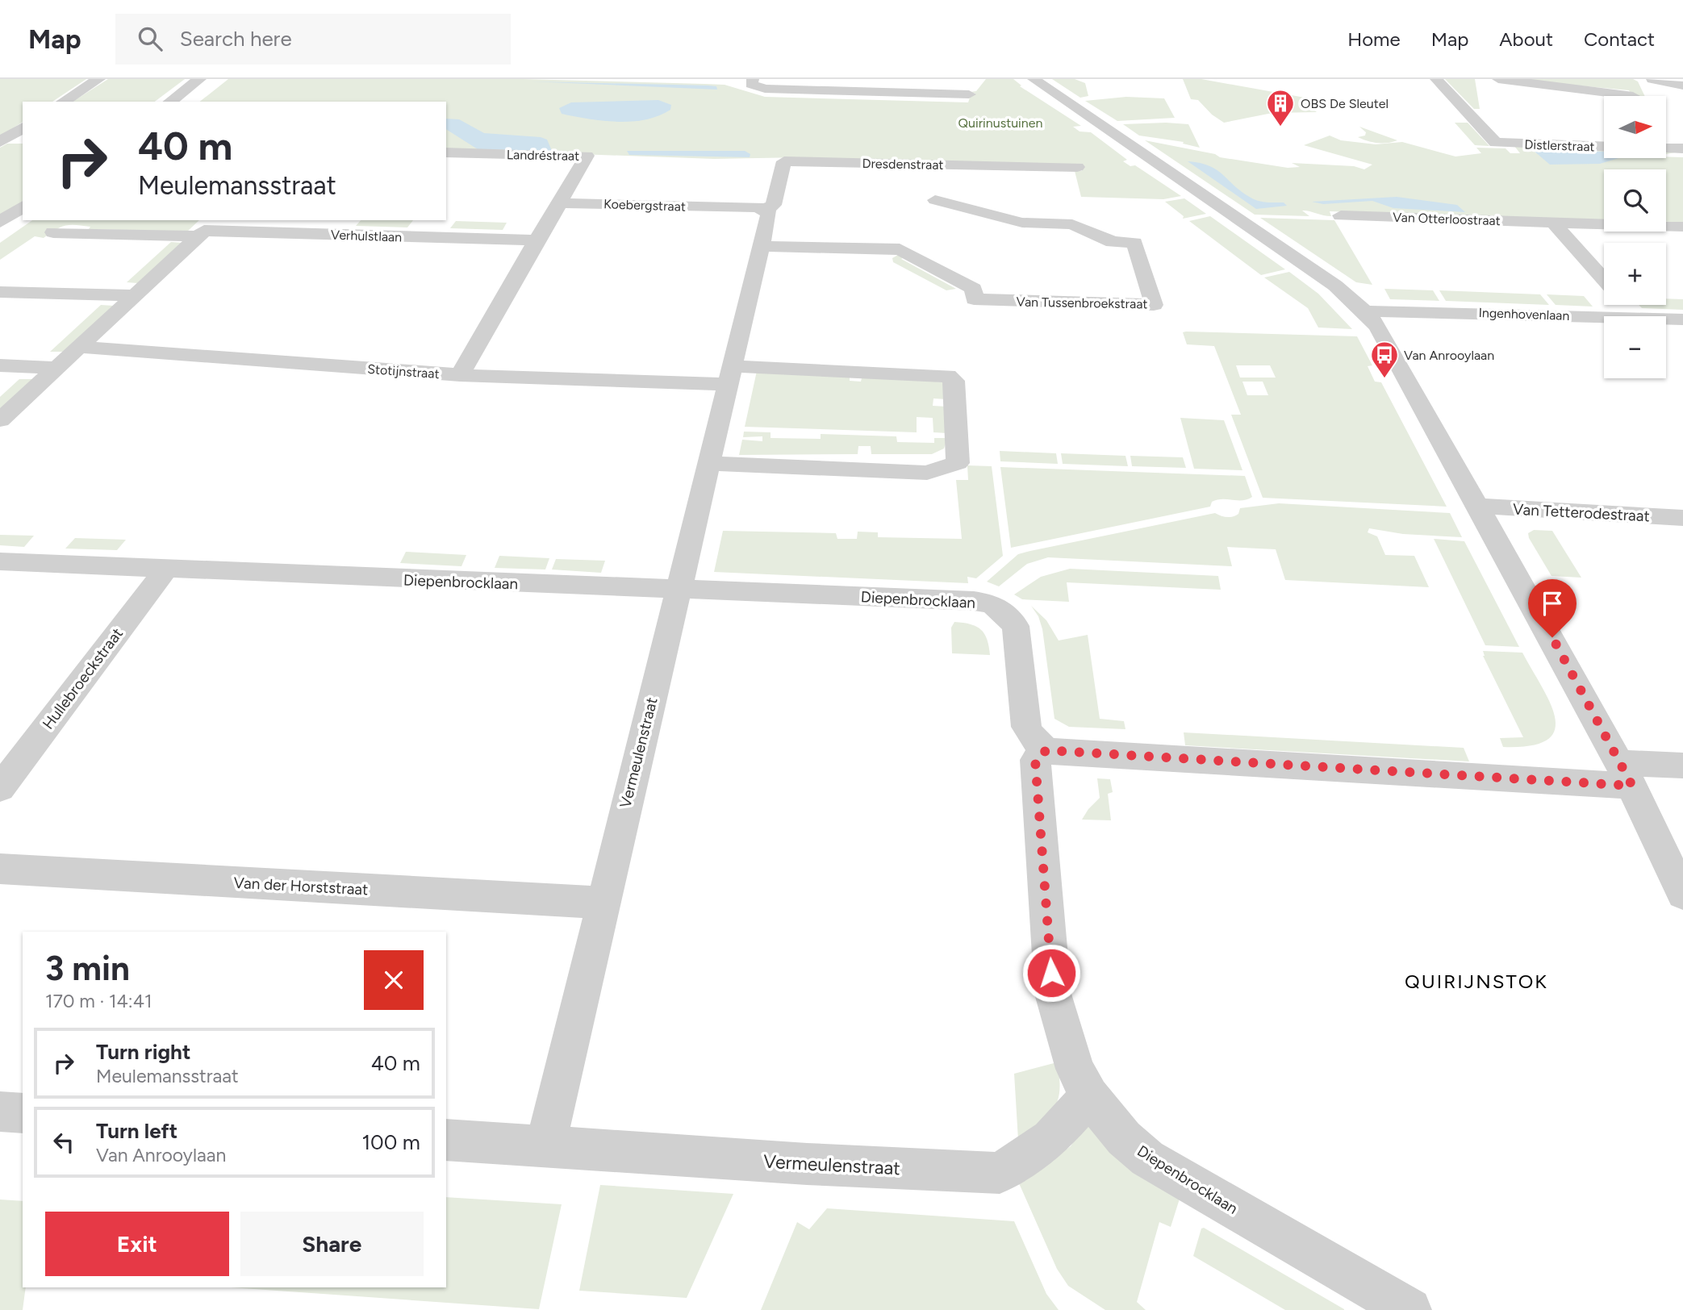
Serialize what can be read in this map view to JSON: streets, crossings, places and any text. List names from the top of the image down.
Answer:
{
  "streets": {
    "street": [
      "Distlerstraat",
      "Landréstraat",
      "Dresdenstraat",
      "Koebergstraat",
      "Van Otterloostraat",
      "Verhulstlaan",
      "Van Tussenbroekstraat",
      "Ingenhovenlaan",
      "Stotijnstraat",
      "Van Tetterodestraat",
      "Diepenbrocklaan",
      "Hullebroeckstraat",
      "Vermeulenstraat",
      "Van der Horststraat"
    ]
  },
  "crossings": [
    ["Landréstraat", "Koebergstraat"],
    ["Dresdenstraat", "Koebergstraat"],
    ["Diepenbrocklaan", "Hullebroeckstraat"],
    ["Diepenbrocklaan", "Vermeulenstraat"],
    ["Vermeulenstraat", "Van der Horststraat"]
  ],
  "districts": ["QUIRIJNSTOK"],
  "parks": ["Quirinustuinen"],
  "places": {
    "building": ["OBS De Sleutel"],
    "bus stop": ["Van Anrooylaan"]
  },
  "north": "right",
  "page": {
    "header": "Map",
    "search": "Search here",
    "nav": [
      "Home",
      "Map",
      "About",
      "Contact"
    ],
    "map_buttons": ["+", "−"],
    "turn": ["40 m", "Meulemansstraat"],
    "heading": ["3 min", "170 m · 14:41"],
    "list": [
      {
        "name": "Turn right",
        "note": "Meulemansstraat",
        "value": "40 m"
      },
      {
        "name": "Turn left",
        "note": "Van Anrooylaan",
        "value": "100 m"
      }
    ],
    "buttons": ["Exit", "Share"]
  }
}
